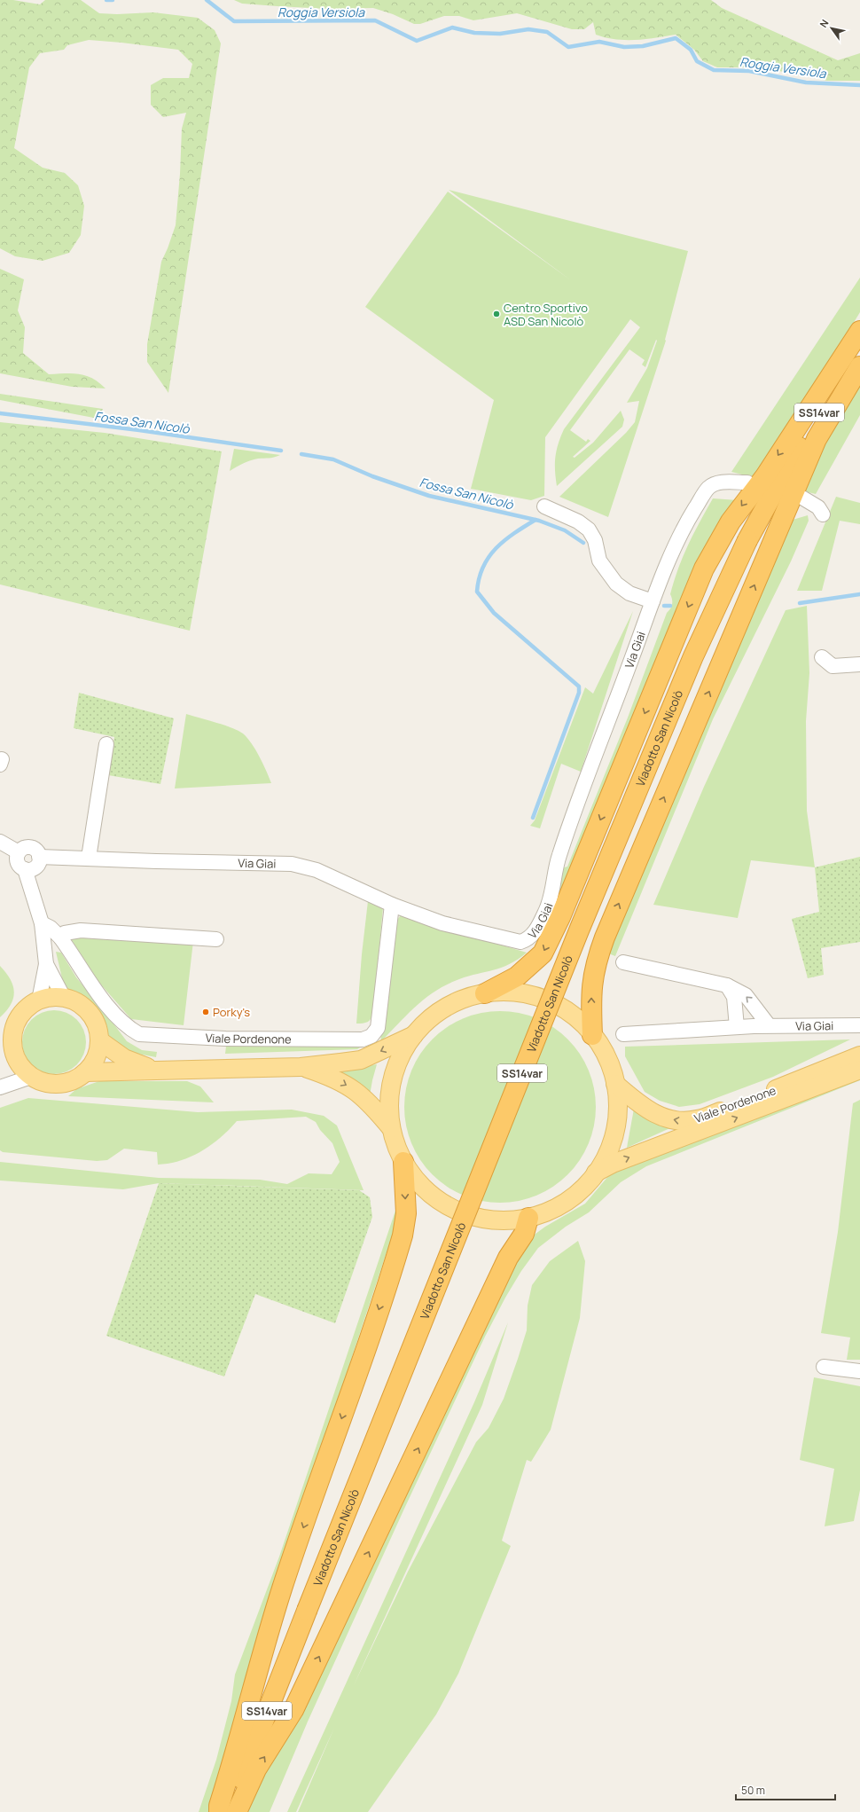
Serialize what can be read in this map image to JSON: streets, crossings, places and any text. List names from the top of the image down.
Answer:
{
  "streets": {
    "highway": ["SS14var", "Viadotto San Nicolò"],
    "main road": ["Viale Pordenone"],
    "street": ["Via Giai"]
  },
  "crossings": [
    ["Via Giai", "Viale Pordenone"]
  ],
  "water": ["Roggia Versiola", "Fossa San Nicolò"],
  "places": ["Centro Sportivo ASD San Nicolò", "Porky's"],
  "scale_bar": "50 m",
  "north": "top left"
}
